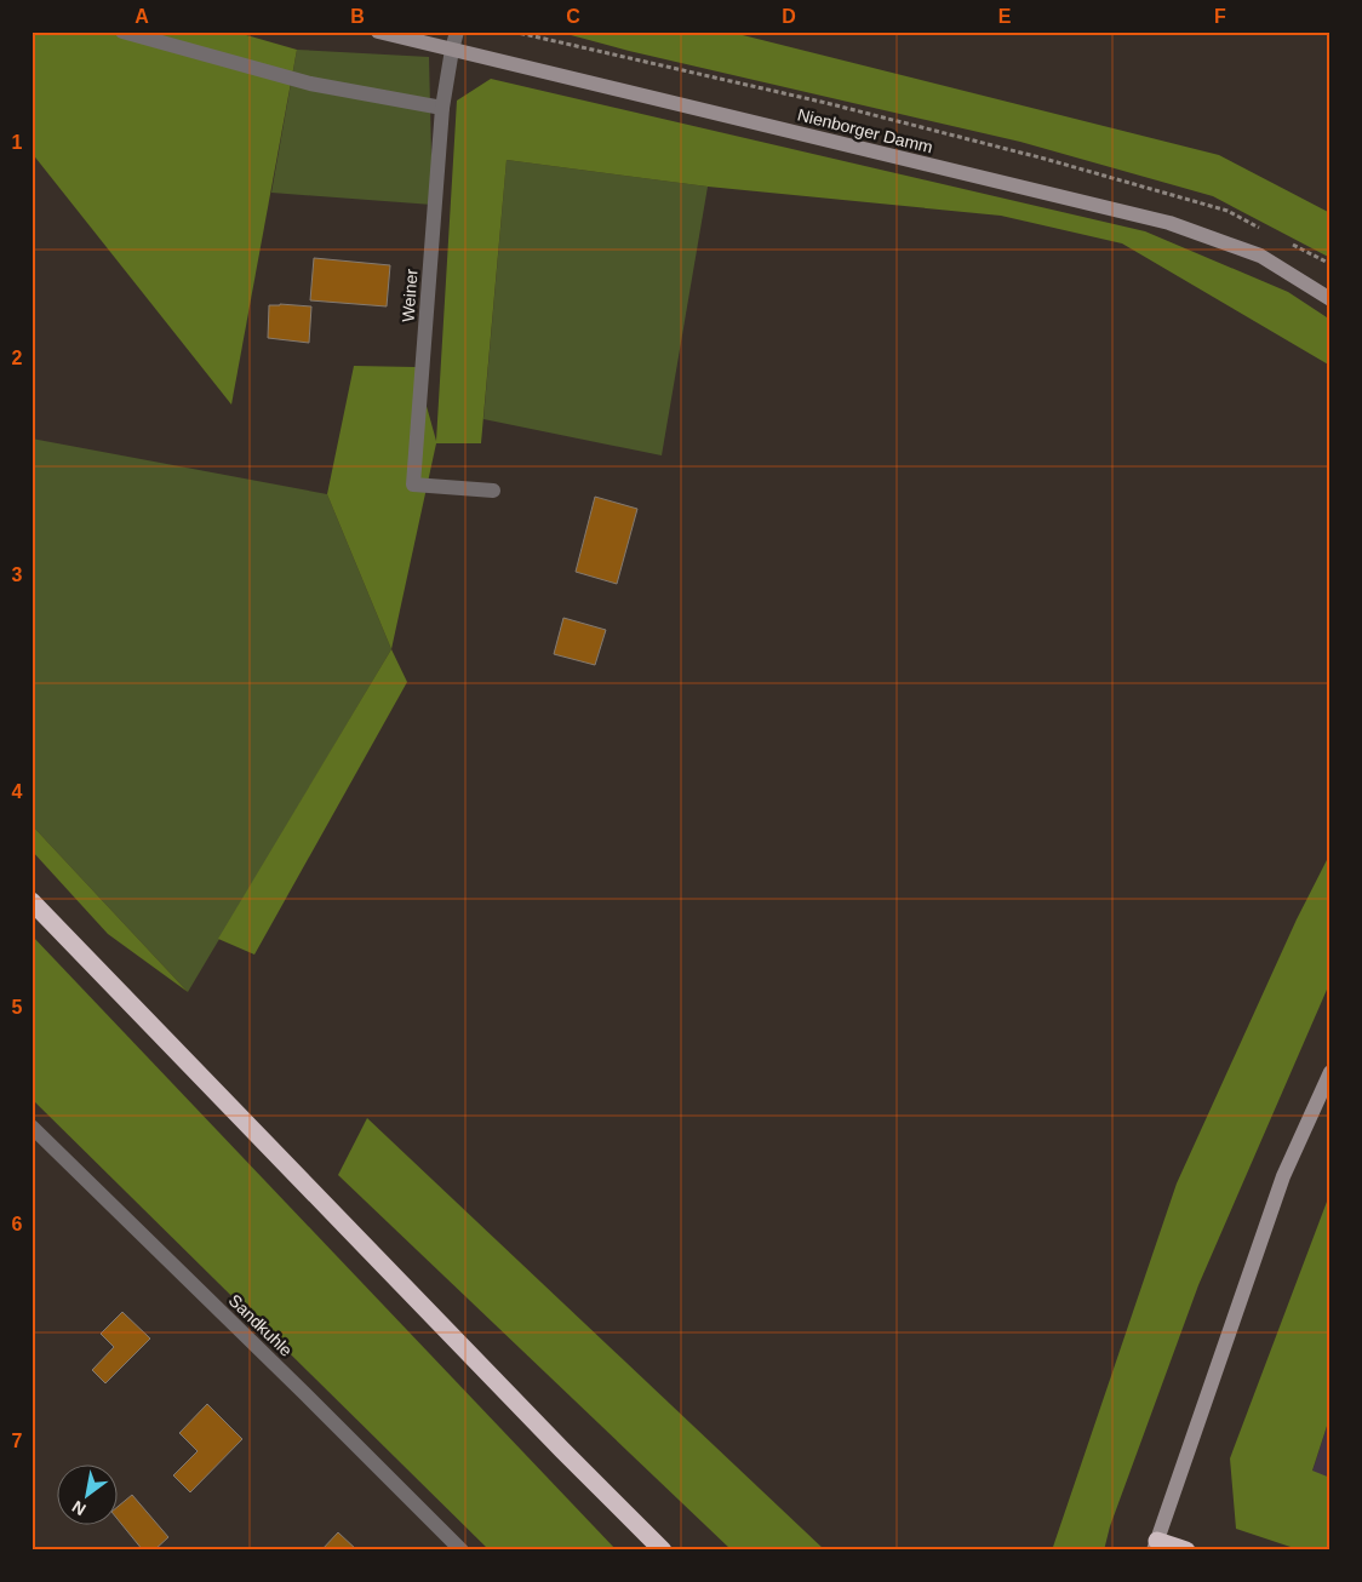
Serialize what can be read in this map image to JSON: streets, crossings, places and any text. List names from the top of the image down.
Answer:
{
  "streets": {
    "street": ["Nienborger Damm", "Weiner", "Sandkuhle"]
  },
  "crossings": [
    ["Nienborger Damm", "Weiner"]
  ],
  "north": "bottom left",
  "grid": {
    "columns": [
      "A",
      "B",
      "C",
      "D",
      "E",
      "F"
    ],
    "rows": [
      "1",
      "2",
      "3",
      "4",
      "5",
      "6",
      "7"
    ]
  }
}
